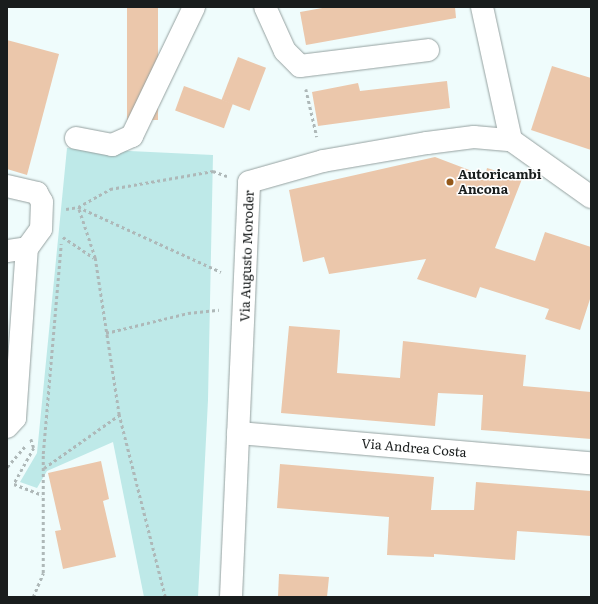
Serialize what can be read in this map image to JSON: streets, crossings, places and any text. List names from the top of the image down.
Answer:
{
  "streets": {
    "street": ["Via Augusto Moroder", "Via Andrea Costa"]
  },
  "crossings": [
    ["Via Augusto Moroder", "Via Andrea Costa"]
  ],
  "places": ["Autoricambi Ancona"]
}
